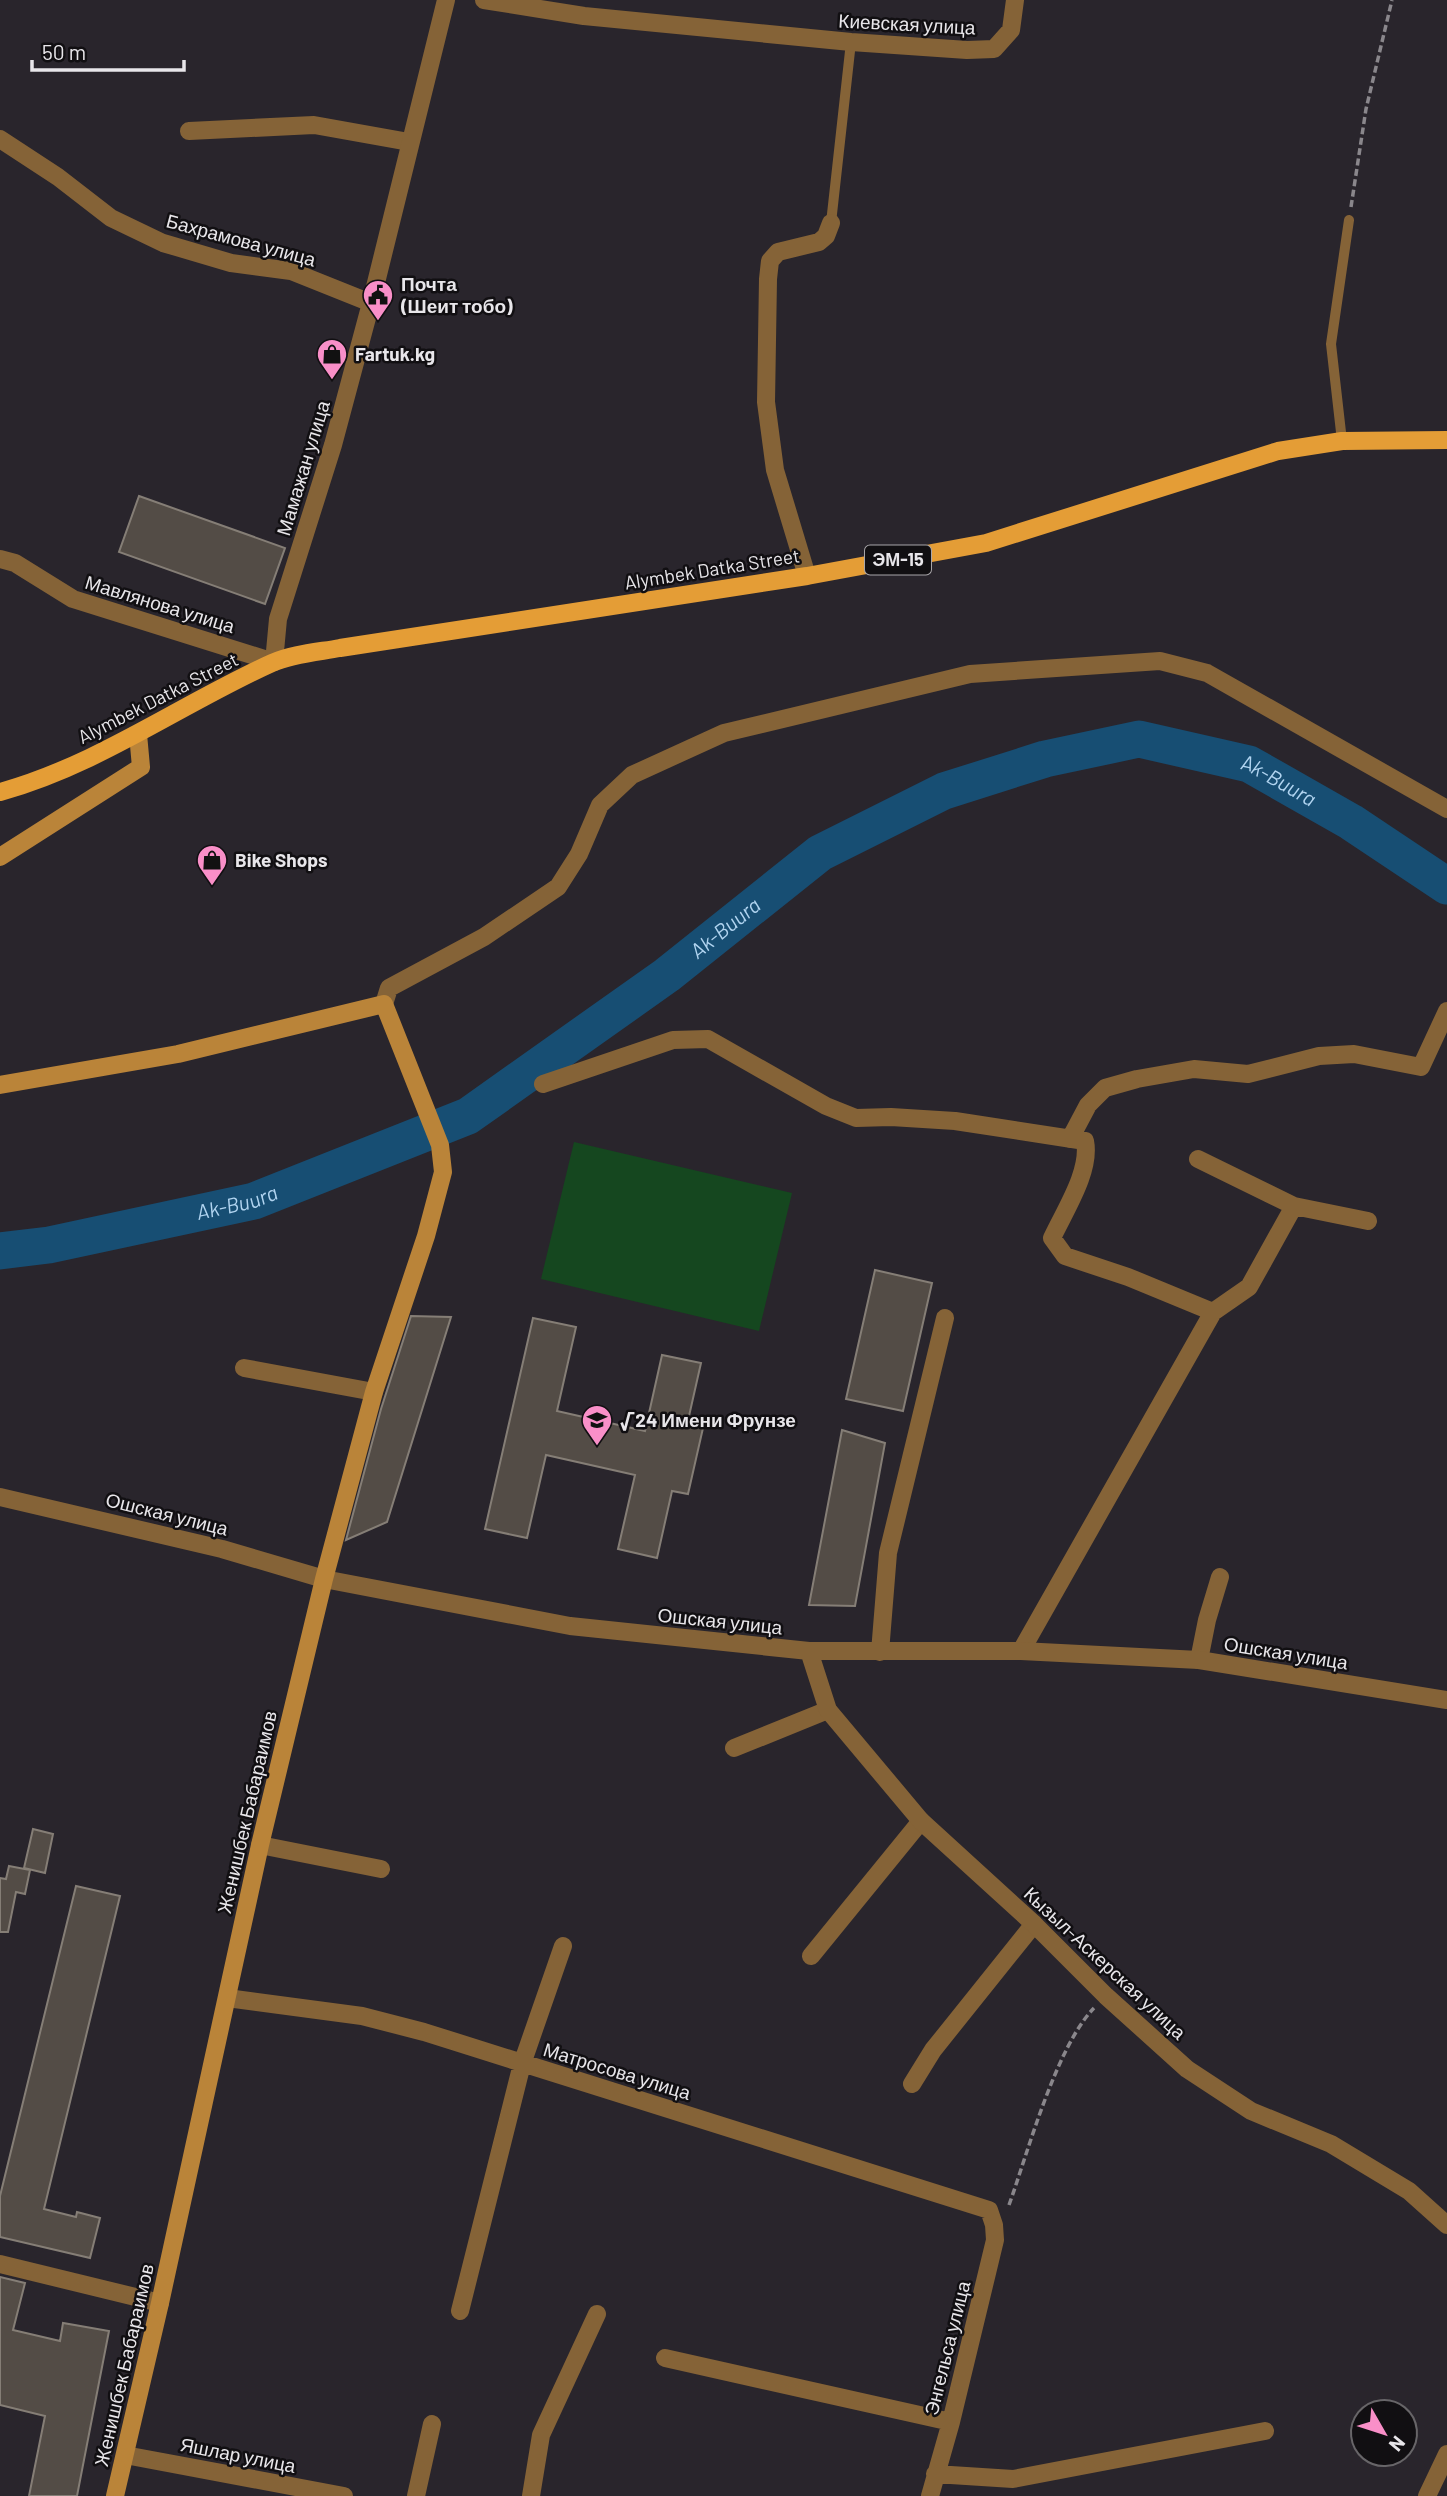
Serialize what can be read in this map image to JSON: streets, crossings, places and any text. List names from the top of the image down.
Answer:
{
  "streets": {
    "main road": ["ЭМ-15", "Alymbek Datka Street", "Женишбек Бабараимов"],
    "street": [
      "Киевская улица",
      "Бахрамова улица",
      "Мамажан улица",
      "Мавлянова улица",
      "Ошская улица",
      "Кызыл-Аскерская улица",
      "Матросова улица",
      "Энгельса улица",
      "Яшлар улица"
    ]
  },
  "crossings": [
    ["Бахрамова улица", "Мамажан улица"],
    ["Мамажан улица", "Alymbek Datka Street"],
    ["Мамажан улица", "Мавлянова улица"],
    ["Alymbek Datka Street", "Мавлянова улица"],
    ["Ошская улица", "Женишбек Бабараимов"],
    ["Ошская улица", "Кызыл-Аскерская улица"],
    ["Женишбек Бабараимов", "Матросова улица"],
    ["Женишбек Бабараимов", "Яшлар улица"],
    ["Матросова улица", "Энгельса улица"]
  ],
  "water": ["Ak-Buura"],
  "places": {
    "public building": ["Почта (Шеит тобо)"],
    "shop": ["Fartuk.kg", "Bike Shops"],
    "school or university": ["√24 Имени Фрунзе"]
  },
  "scale_bar": "50 m",
  "north": "bottom right"
}
